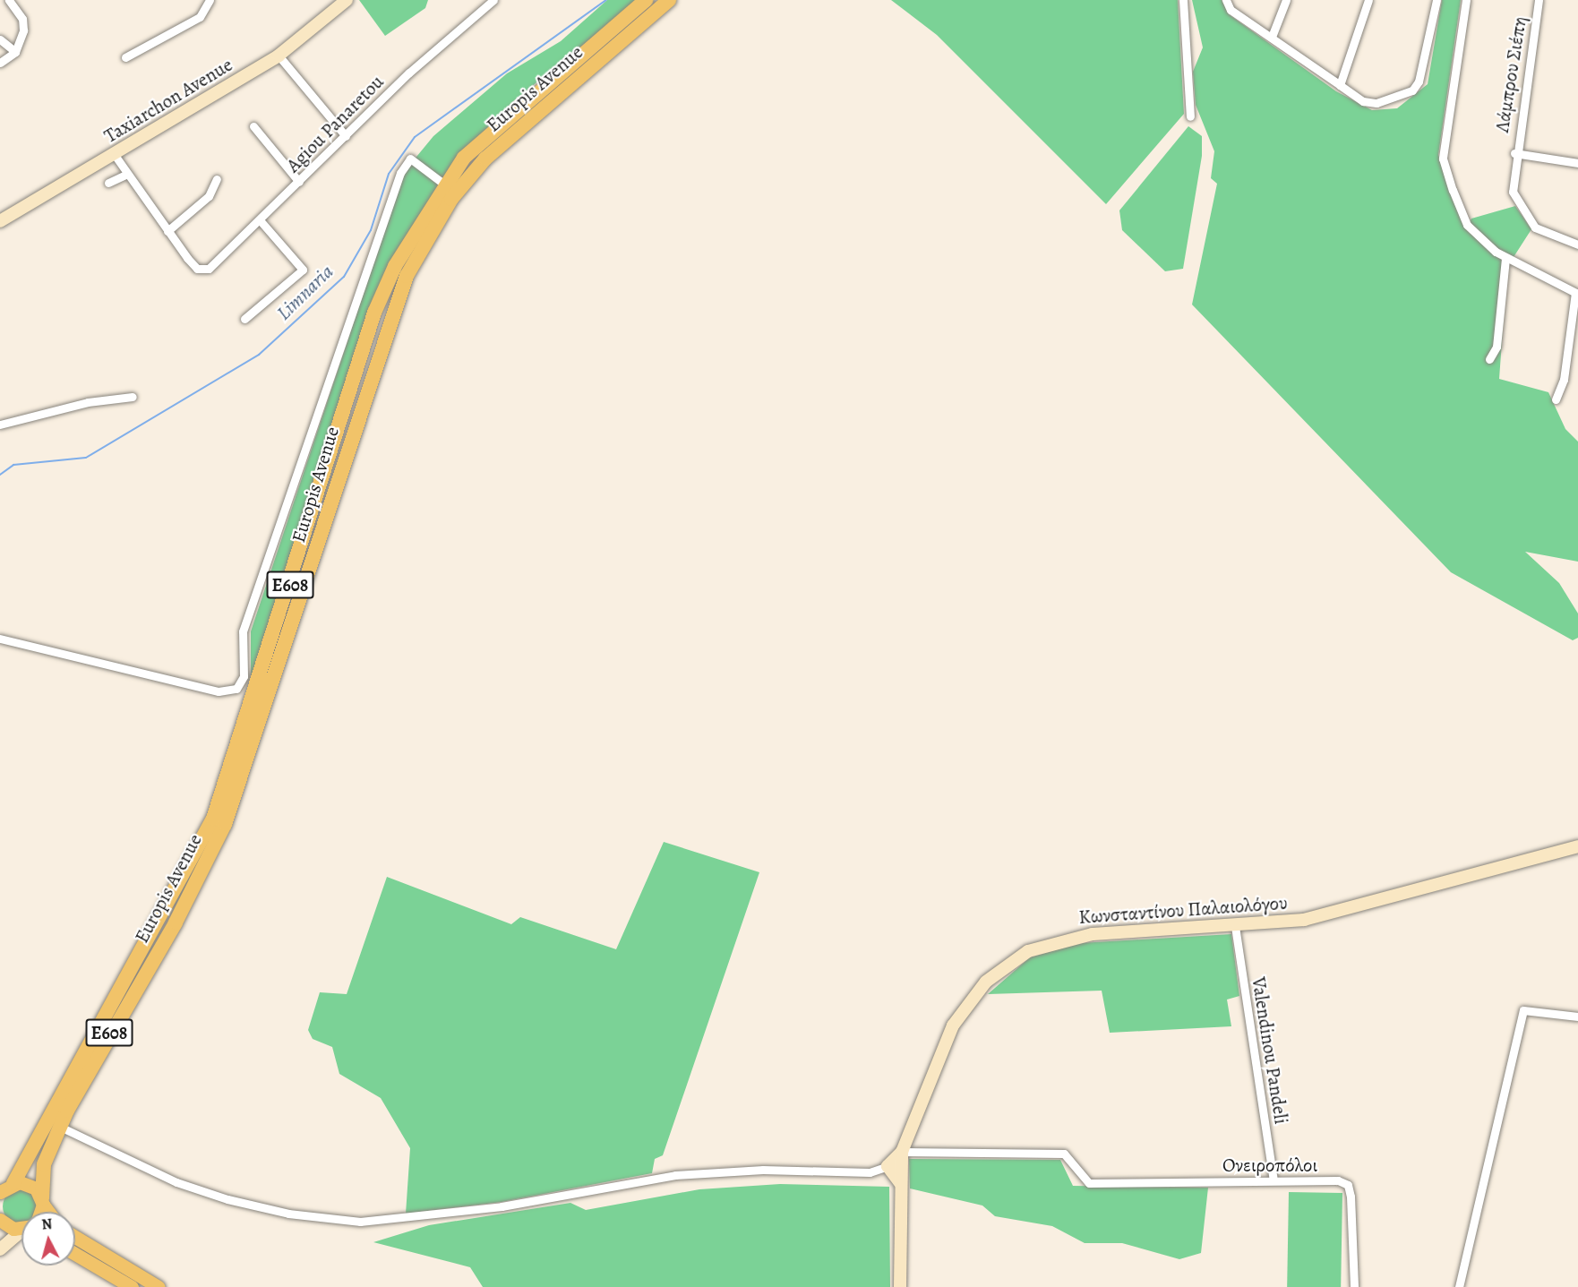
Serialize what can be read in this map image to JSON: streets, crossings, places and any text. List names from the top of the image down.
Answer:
{
  "streets": {
    "highway": ["Europis Avenue", "E608"],
    "street": [
      "Λάμπρου Σιέπη",
      "Taxiarchon Avenue",
      "Agiou Panaretou",
      "Κωνσταντίνου Παλαιολόγου",
      "Valendinou Pandeli",
      "Ονειροπόλοι"
    ]
  },
  "crossings": [
    ["Κωνσταντίνου Παλαιολόγου", "Valendinou Pandeli"],
    ["Κωνσταντίνου Παλαιολόγου", "Ονειροπόλοι"],
    ["Valendinou Pandeli", "Ονειροπόλοι"]
  ],
  "water": ["Limnaria"],
  "north": "top"
}
